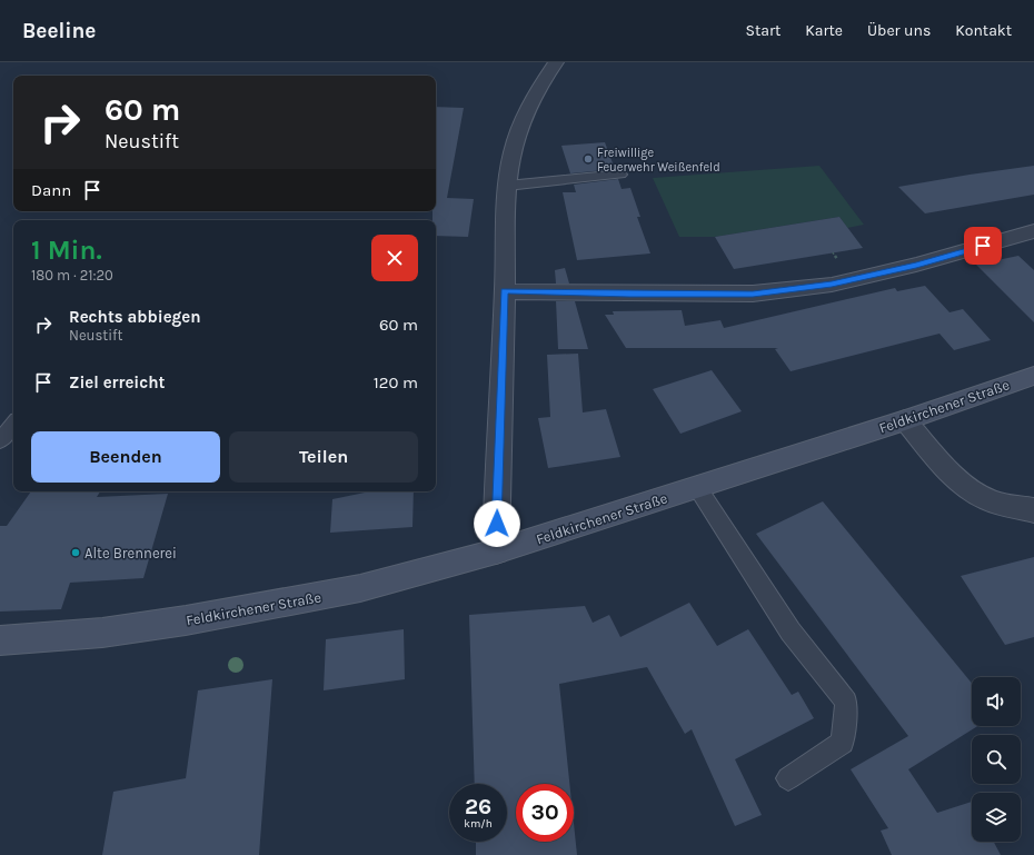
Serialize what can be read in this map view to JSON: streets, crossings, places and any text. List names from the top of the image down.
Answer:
{
  "streets": {
    "street": ["Feldkirchener Straße"]
  },
  "places": ["Freiwillige Feuerwehr Weißenfeld", "Alte Brennerei"],
  "page": {
    "header": "Beeline",
    "nav": [
      "Start",
      "Karte",
      "Über uns",
      "Kontakt"
    ],
    "turn": ["60 m", "Neustift"],
    "then": "Dann",
    "heading": ["1 Min.", "180 m · 21:20"],
    "list": [
      {
        "name": "Rechts abbiegen",
        "note": "Neustift",
        "value": "60 m"
      },
      {
        "name": "Ziel erreicht",
        "value": "120 m"
      }
    ],
    "buttons": ["Beenden", "Teilen"],
    "speed": "26 km/h",
    "limit": "30"
  }
}
